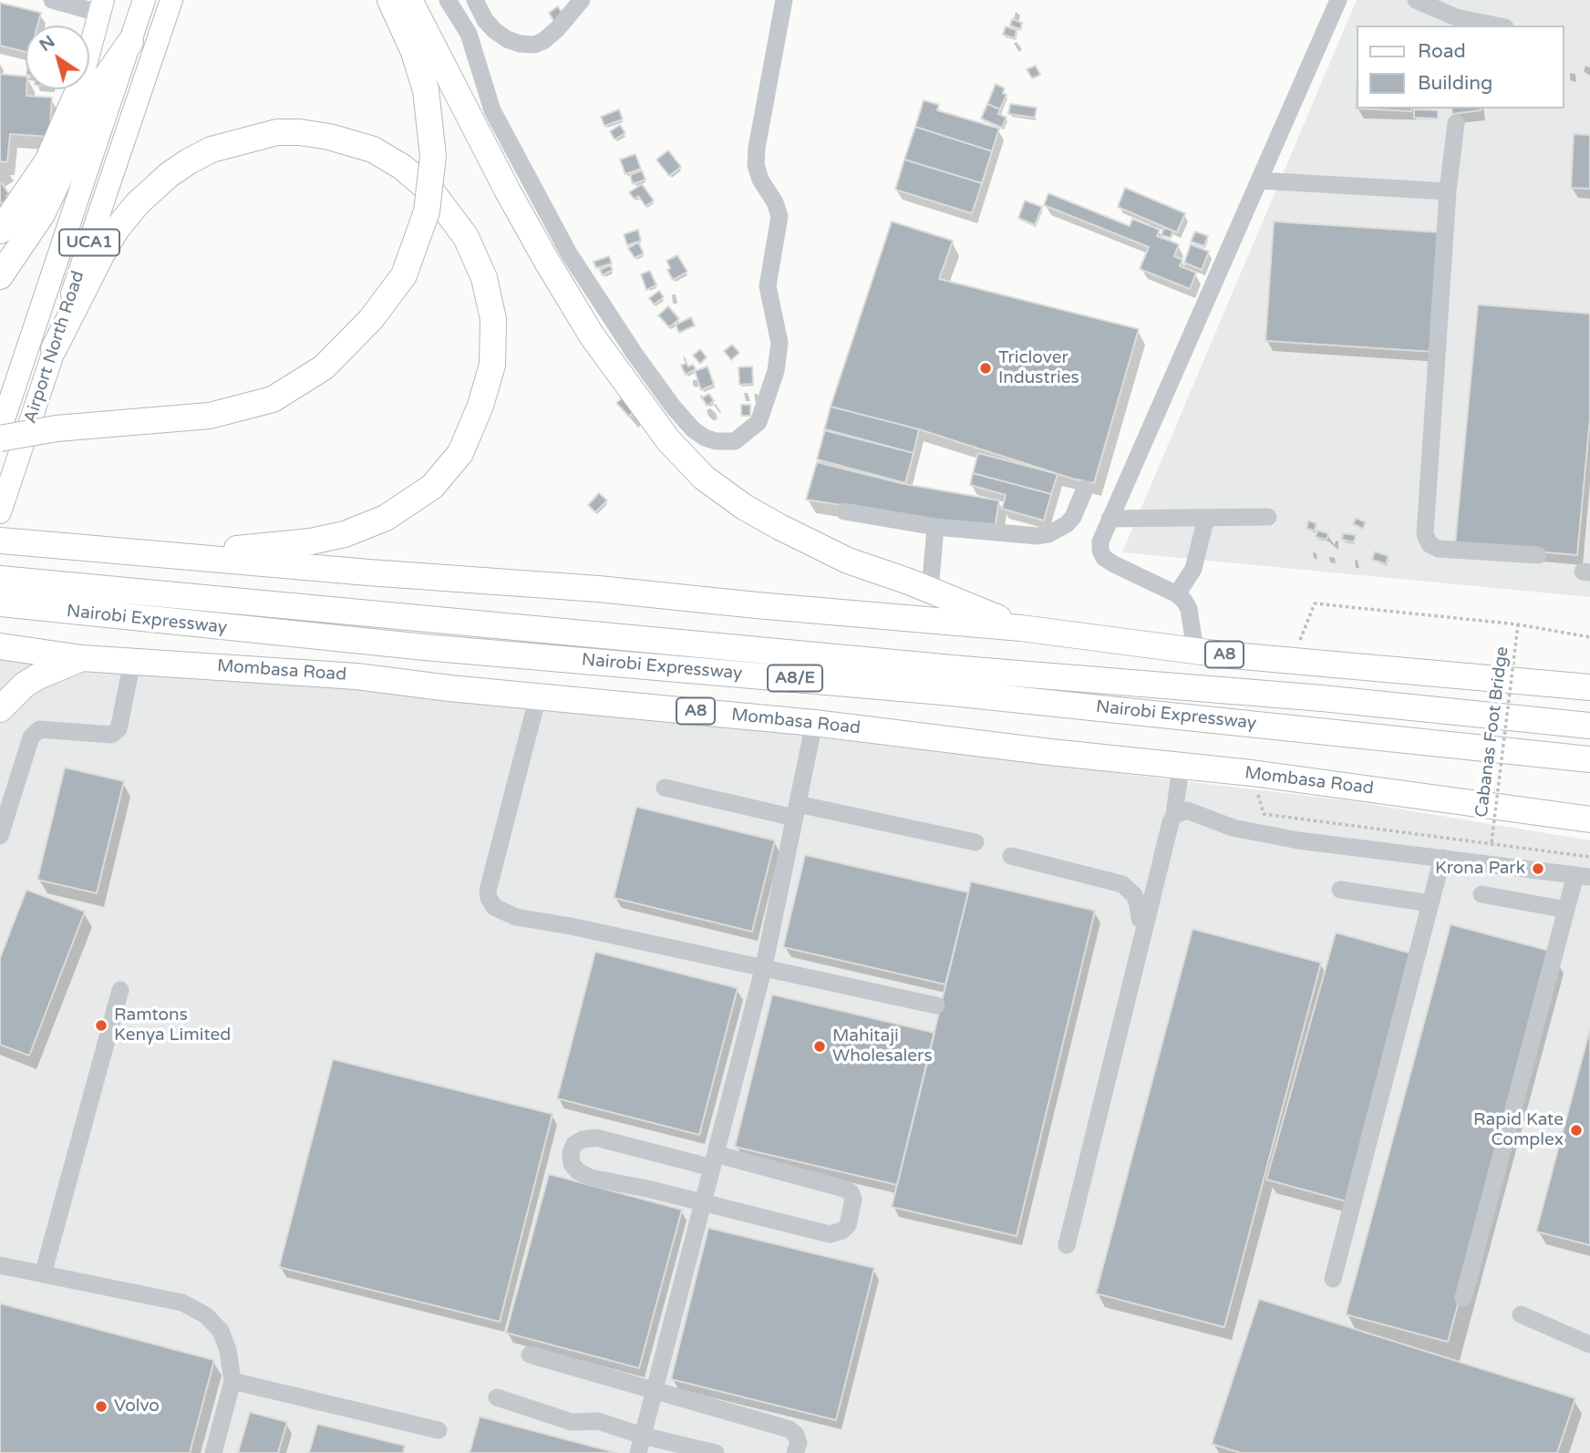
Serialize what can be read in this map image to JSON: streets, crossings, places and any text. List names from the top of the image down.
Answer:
{
  "streets": {
    "highway": [
      "Nairobi Expressway",
      "A8",
      "Mombasa Road",
      "A8/E"
    ],
    "main road": ["UCA1", "Airport North Road"],
    "path": ["Cabanas Foot Bridge"]
  },
  "places": [
    "Triclover Industries",
    "Krona Park",
    "Ramtons Kenya Limited",
    "Mahitaji Wholesalers",
    "Rapid Kate Complex",
    "Volvo"
  ],
  "legend": ["Road", "Building"],
  "north": "top left"
}
